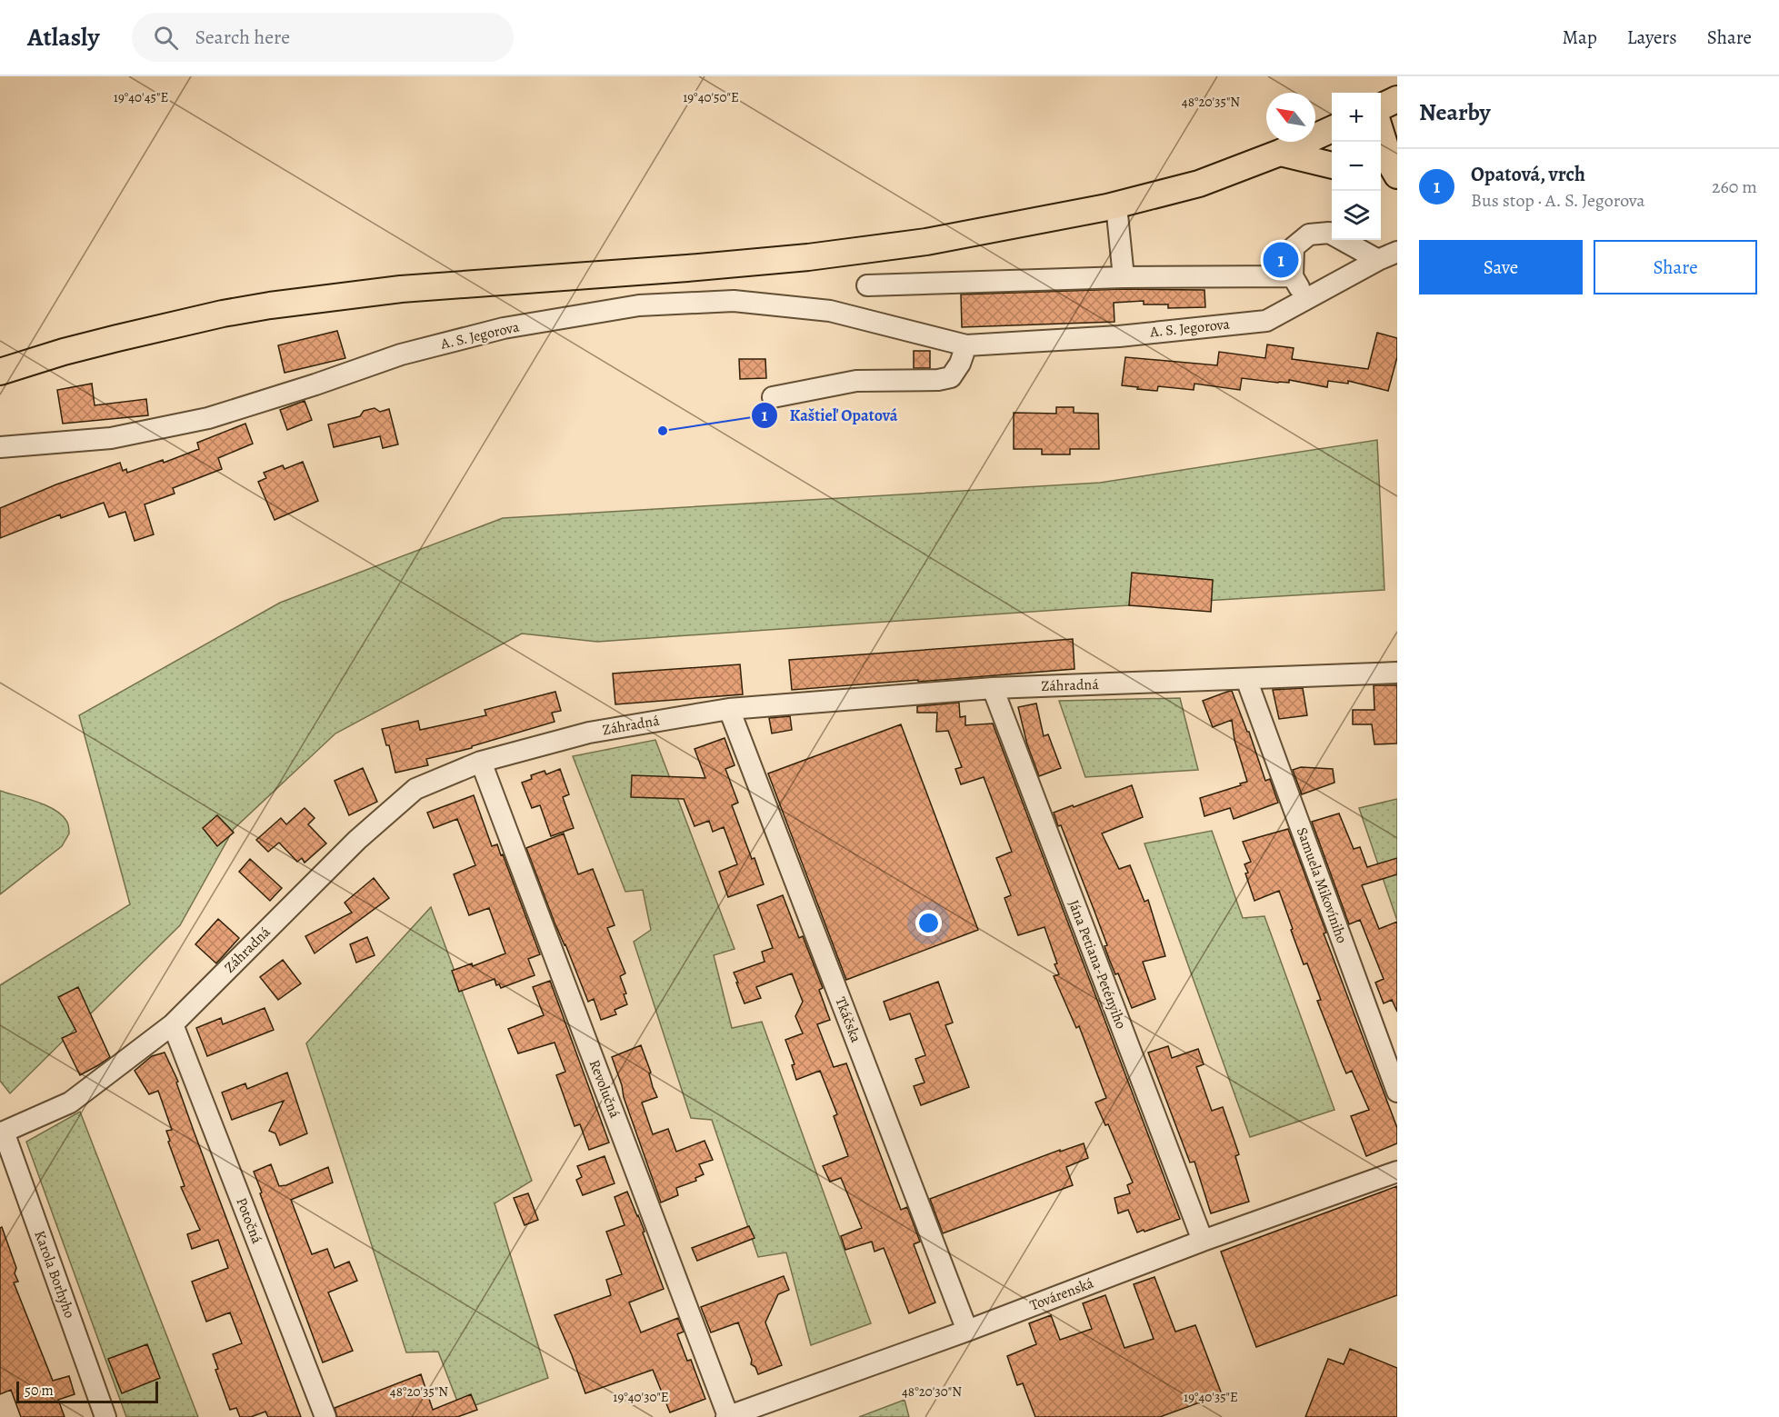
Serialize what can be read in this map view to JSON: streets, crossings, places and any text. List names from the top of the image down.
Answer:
{
  "streets": {
    "street": [
      "A. S. Jegorova",
      "Záhradná",
      "Samuela Mikovíniho",
      "Jána Petiana-Petényiho",
      "Tkáčska",
      "Revolučná",
      "Potočná",
      "Karola Borhyho",
      "Továrenská"
    ]
  },
  "crossings": [
    ["Záhradná", "Samuela Mikovíniho"],
    ["Záhradná", "Jána Petiana-Petényiho"],
    ["Záhradná", "Tkáčska"],
    ["Záhradná", "Revolučná"],
    ["Záhradná", "Potočná"],
    ["Záhradná", "Karola Borhyho"],
    ["Jána Petiana-Petényiho", "Továrenská"],
    ["Tkáčska", "Továrenská"],
    ["Revolučná", "Továrenská"]
  ],
  "places": ["Kaštieľ Opatová"],
  "scale_bar": "50 m",
  "north": "top left",
  "page": {
    "header": "Atlasly",
    "search": "Search here",
    "nav": ["Map", "Layers", "Share"],
    "heading": "Nearby",
    "map_buttons": ["+", "−"],
    "list": [
      {
        "mark": "1",
        "name": "Opatová, vrch",
        "note": "Bus stop · A. S. Jegorova",
        "value": "260 m"
      }
    ],
    "buttons": ["Save", "Share"],
    "pins": "1",
    "scale": "50 m"
  },
  "coordinates": [
    "19°40'45\"E",
    "19°40'50\"E",
    "48°20'35\"N",
    "48°20'30\"N",
    "19°40'30\"E",
    "19°40'35\"E"
  ]
}
